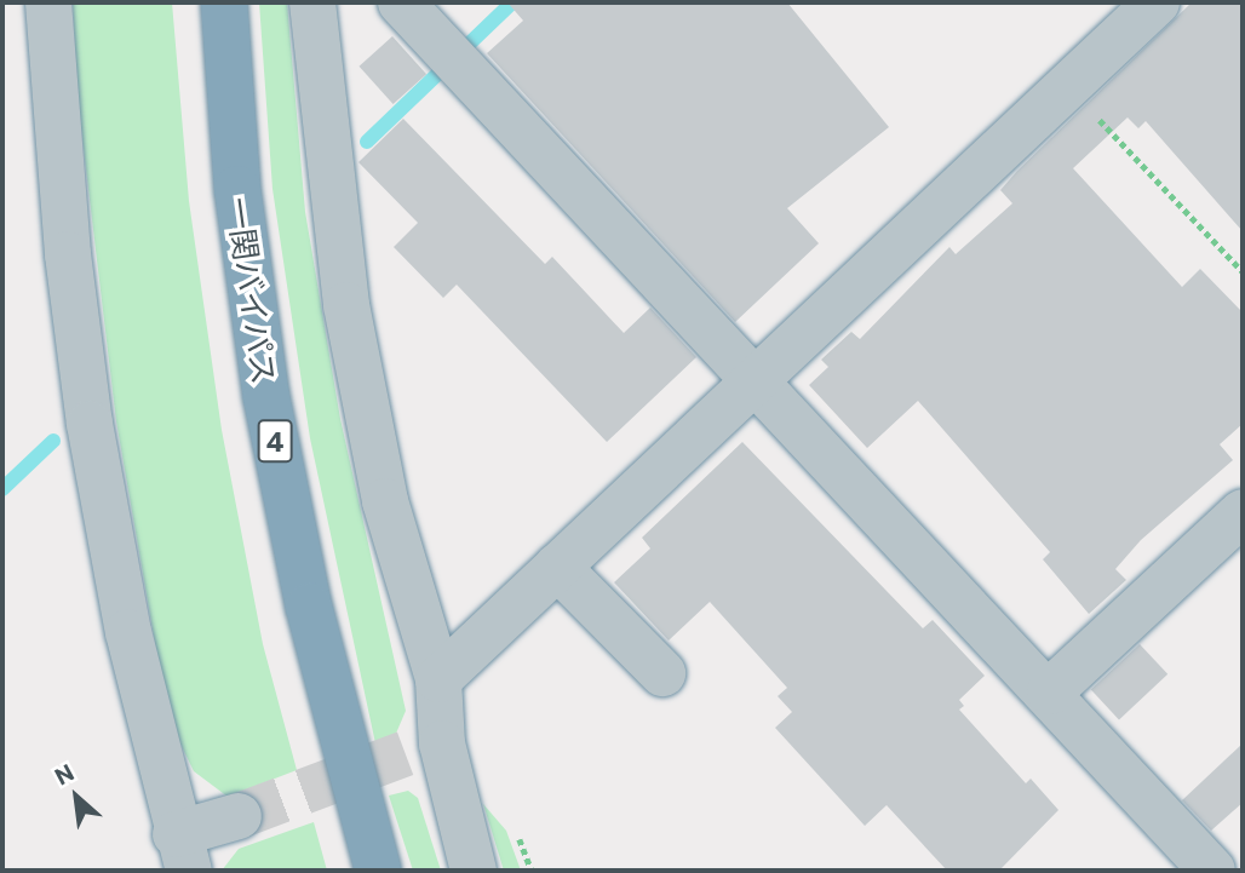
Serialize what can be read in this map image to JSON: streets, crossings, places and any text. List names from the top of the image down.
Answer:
{
  "streets": {
    "highway": ["一関バイパス", "4"]
  },
  "north": "top left"
}
